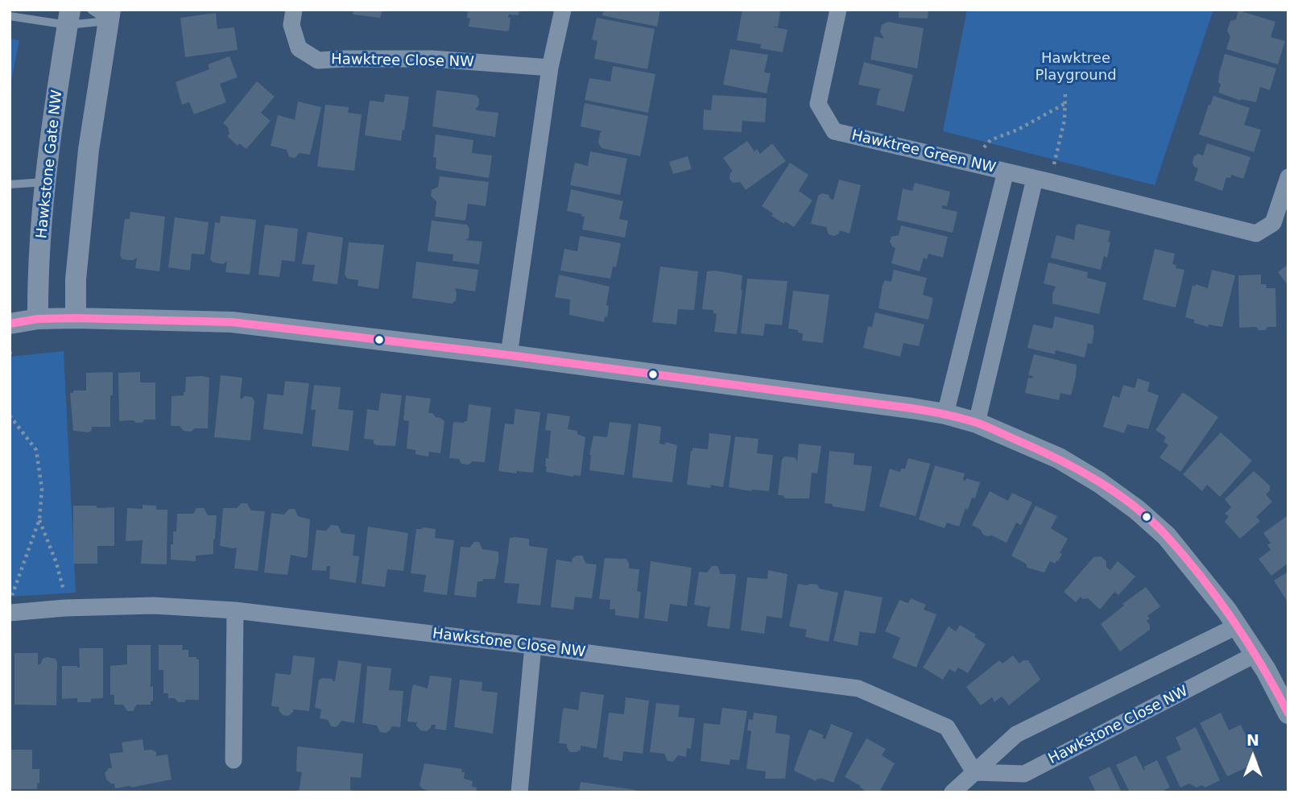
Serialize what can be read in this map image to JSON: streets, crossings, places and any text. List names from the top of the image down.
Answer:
{
  "streets": {
    "street": [
      "Hawktree Close NW",
      "Hawktree Green NW",
      "Hawkstone Gate NW",
      "Hawkstone Close NW"
    ]
  },
  "parks": ["Hawktree Playground"],
  "north": "top"
}
